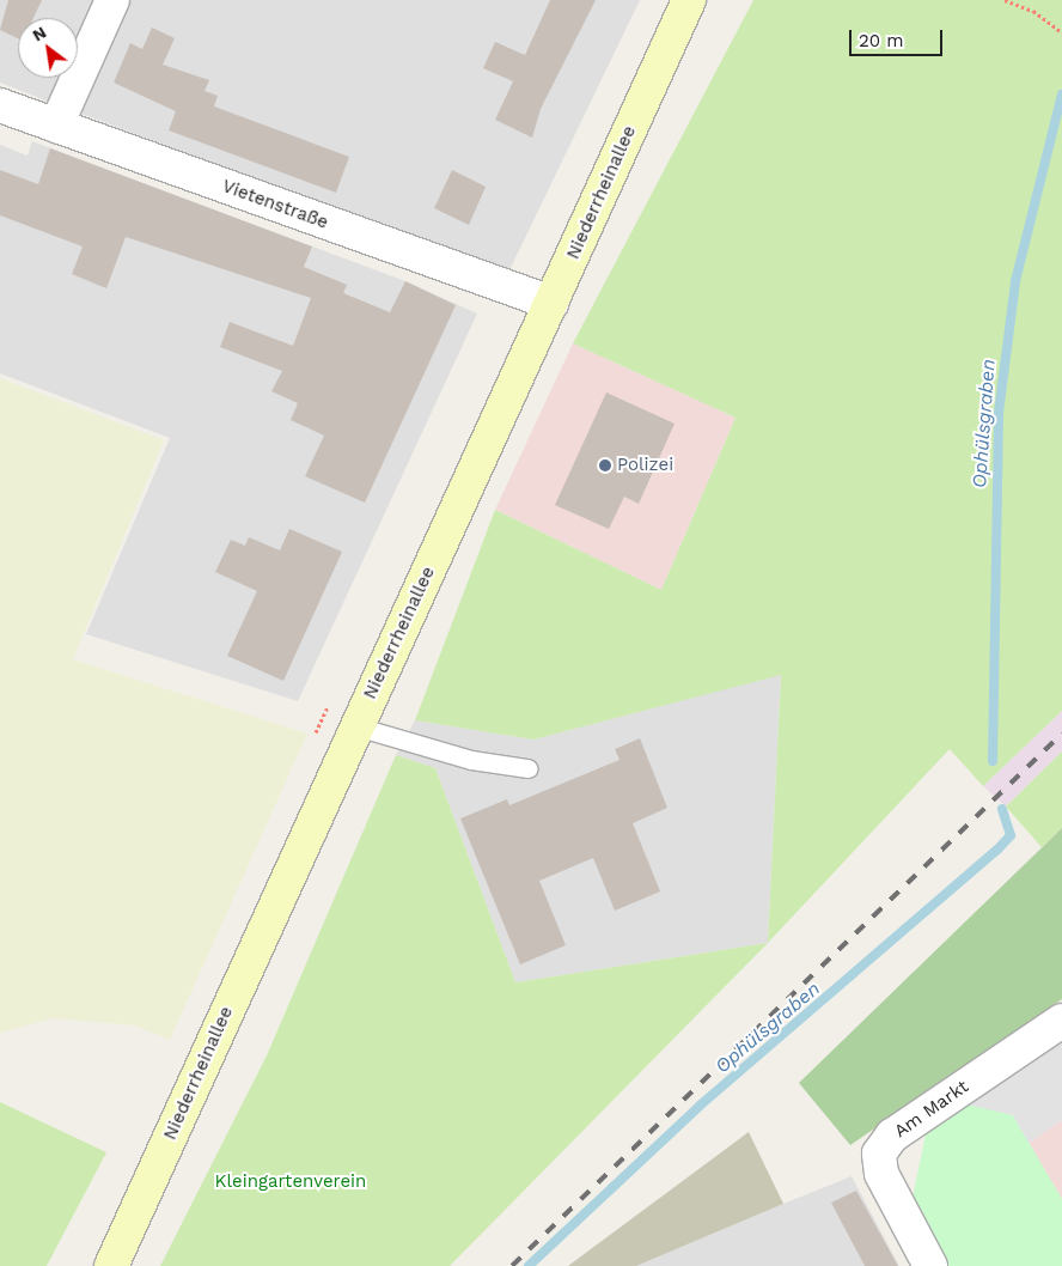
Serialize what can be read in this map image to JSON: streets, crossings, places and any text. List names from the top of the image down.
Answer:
{
  "streets": {
    "main road": ["Niederrheinallee"],
    "street": ["Vietenstraße", "Am Markt"]
  },
  "crossings": [
    ["Niederrheinallee", "Vietenstraße"]
  ],
  "water": ["Ophülsgraben"],
  "parks": ["Kleingartenverein"],
  "places": ["Polizei"],
  "scale_bar": "20 m",
  "north": "top left"
}
